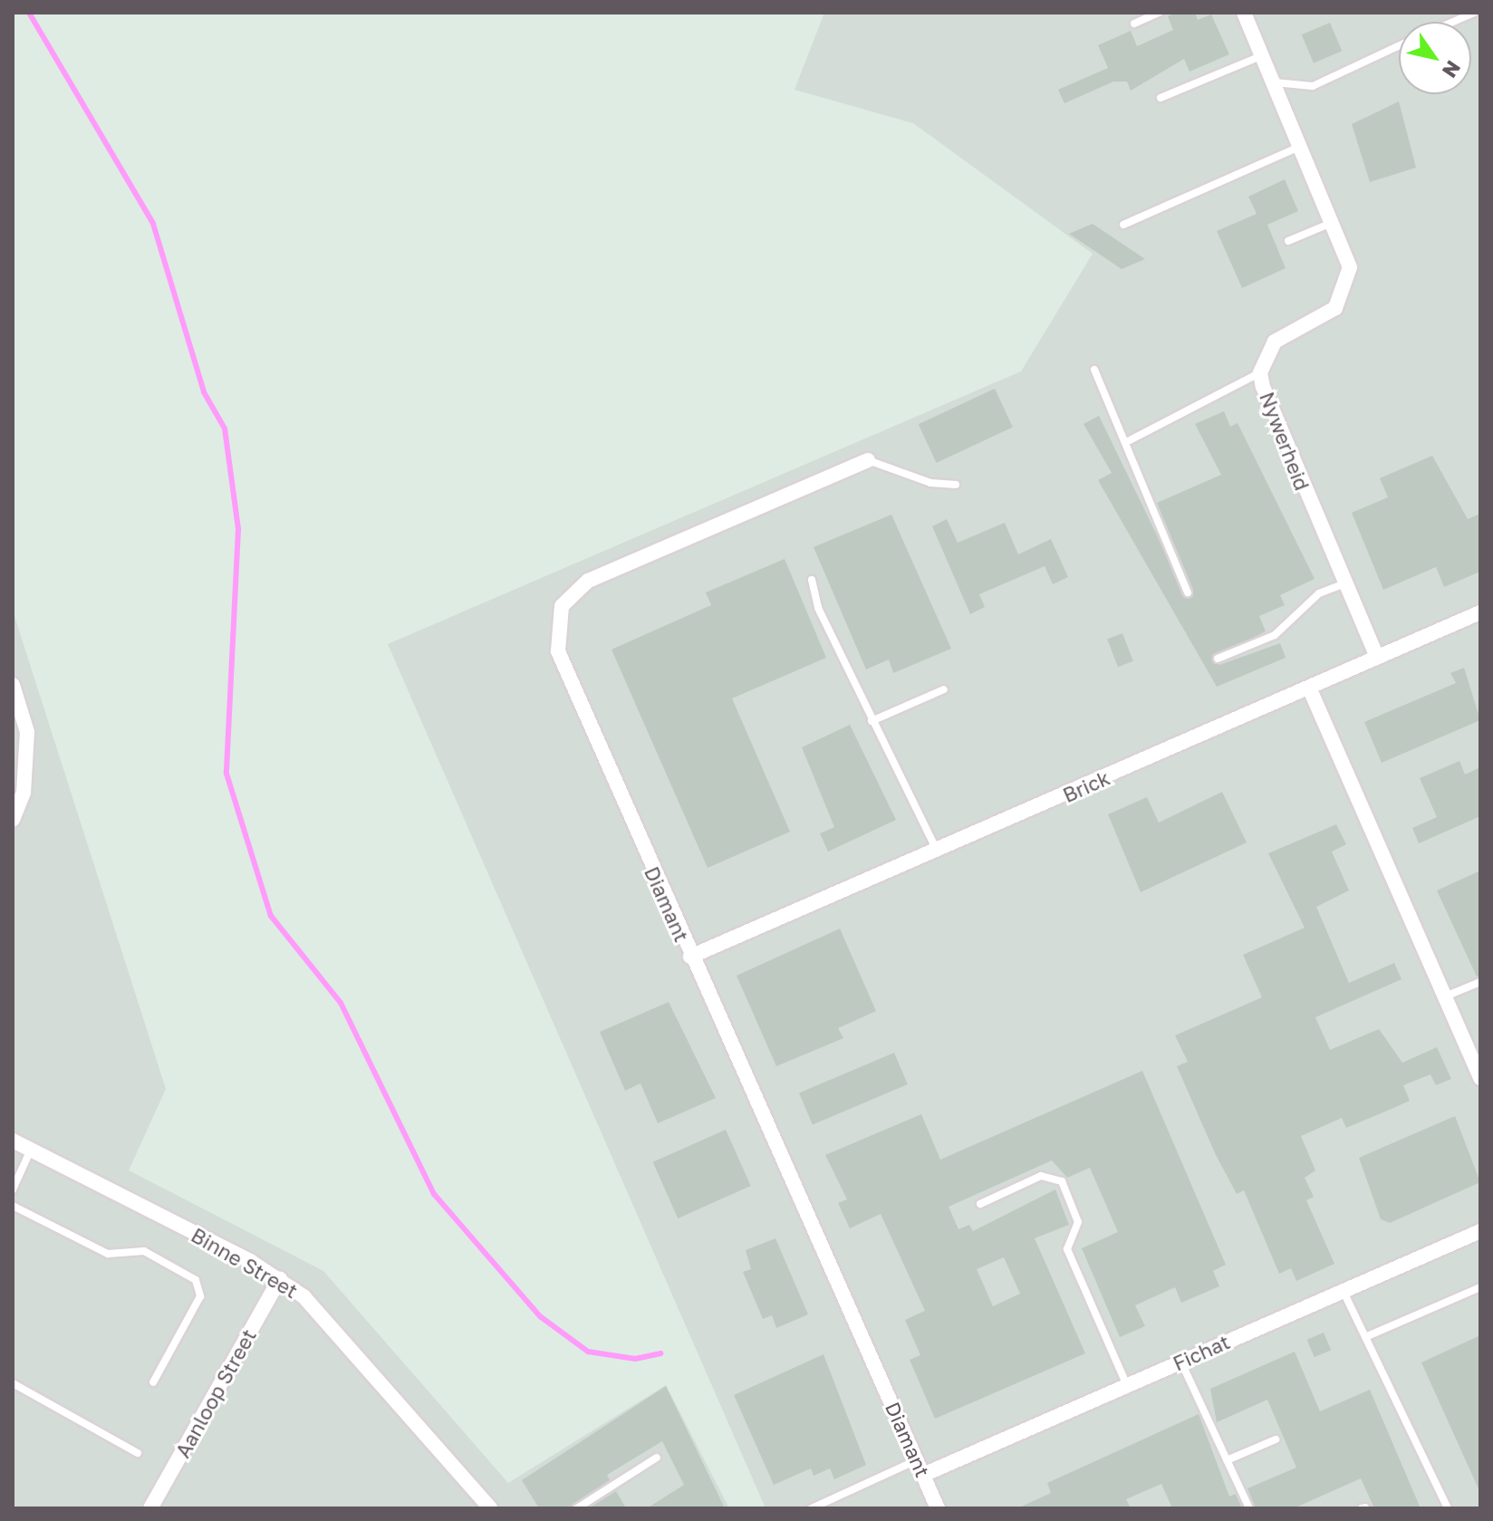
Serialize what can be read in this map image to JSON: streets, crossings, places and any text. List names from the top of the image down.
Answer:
{
  "streets": {
    "street": [
      "Nywerheid",
      "Brick",
      "Diamant",
      "Binne Street",
      "Fichat",
      "Aanloop Street"
    ]
  },
  "crossings": [
    ["Nywerheid", "Brick"],
    ["Brick", "Diamant"],
    ["Diamant", "Fichat"],
    ["Binne Street", "Aanloop Street"]
  ],
  "north": "bottom right"
}
